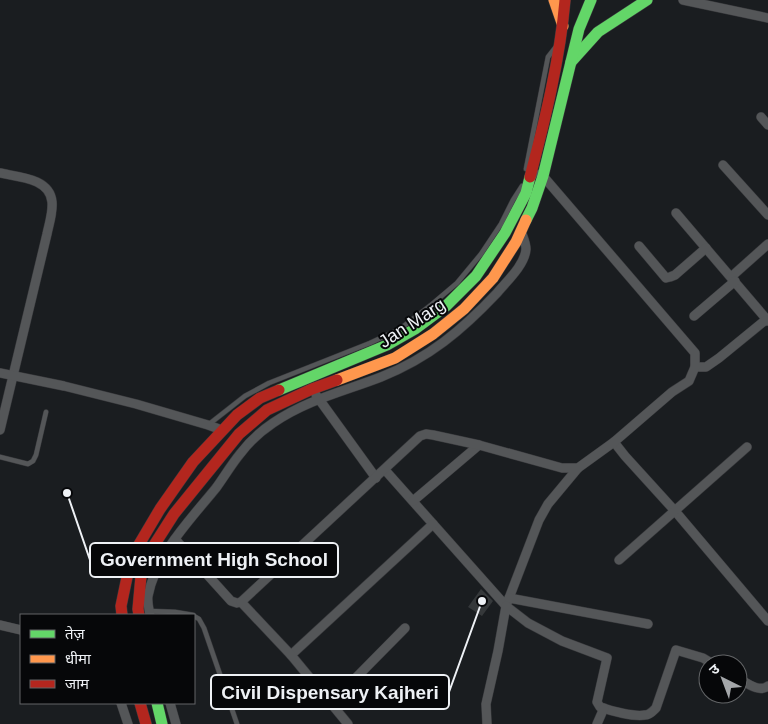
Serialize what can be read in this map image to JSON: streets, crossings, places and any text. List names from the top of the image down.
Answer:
{
  "streets": {
    "main road": ["Jan Marg"]
  },
  "places": ["Government High School", "Civil Dispensary Kajheri"],
  "legend": ["तेज़", "धीमा", "जाम"],
  "north": "top left"
}
